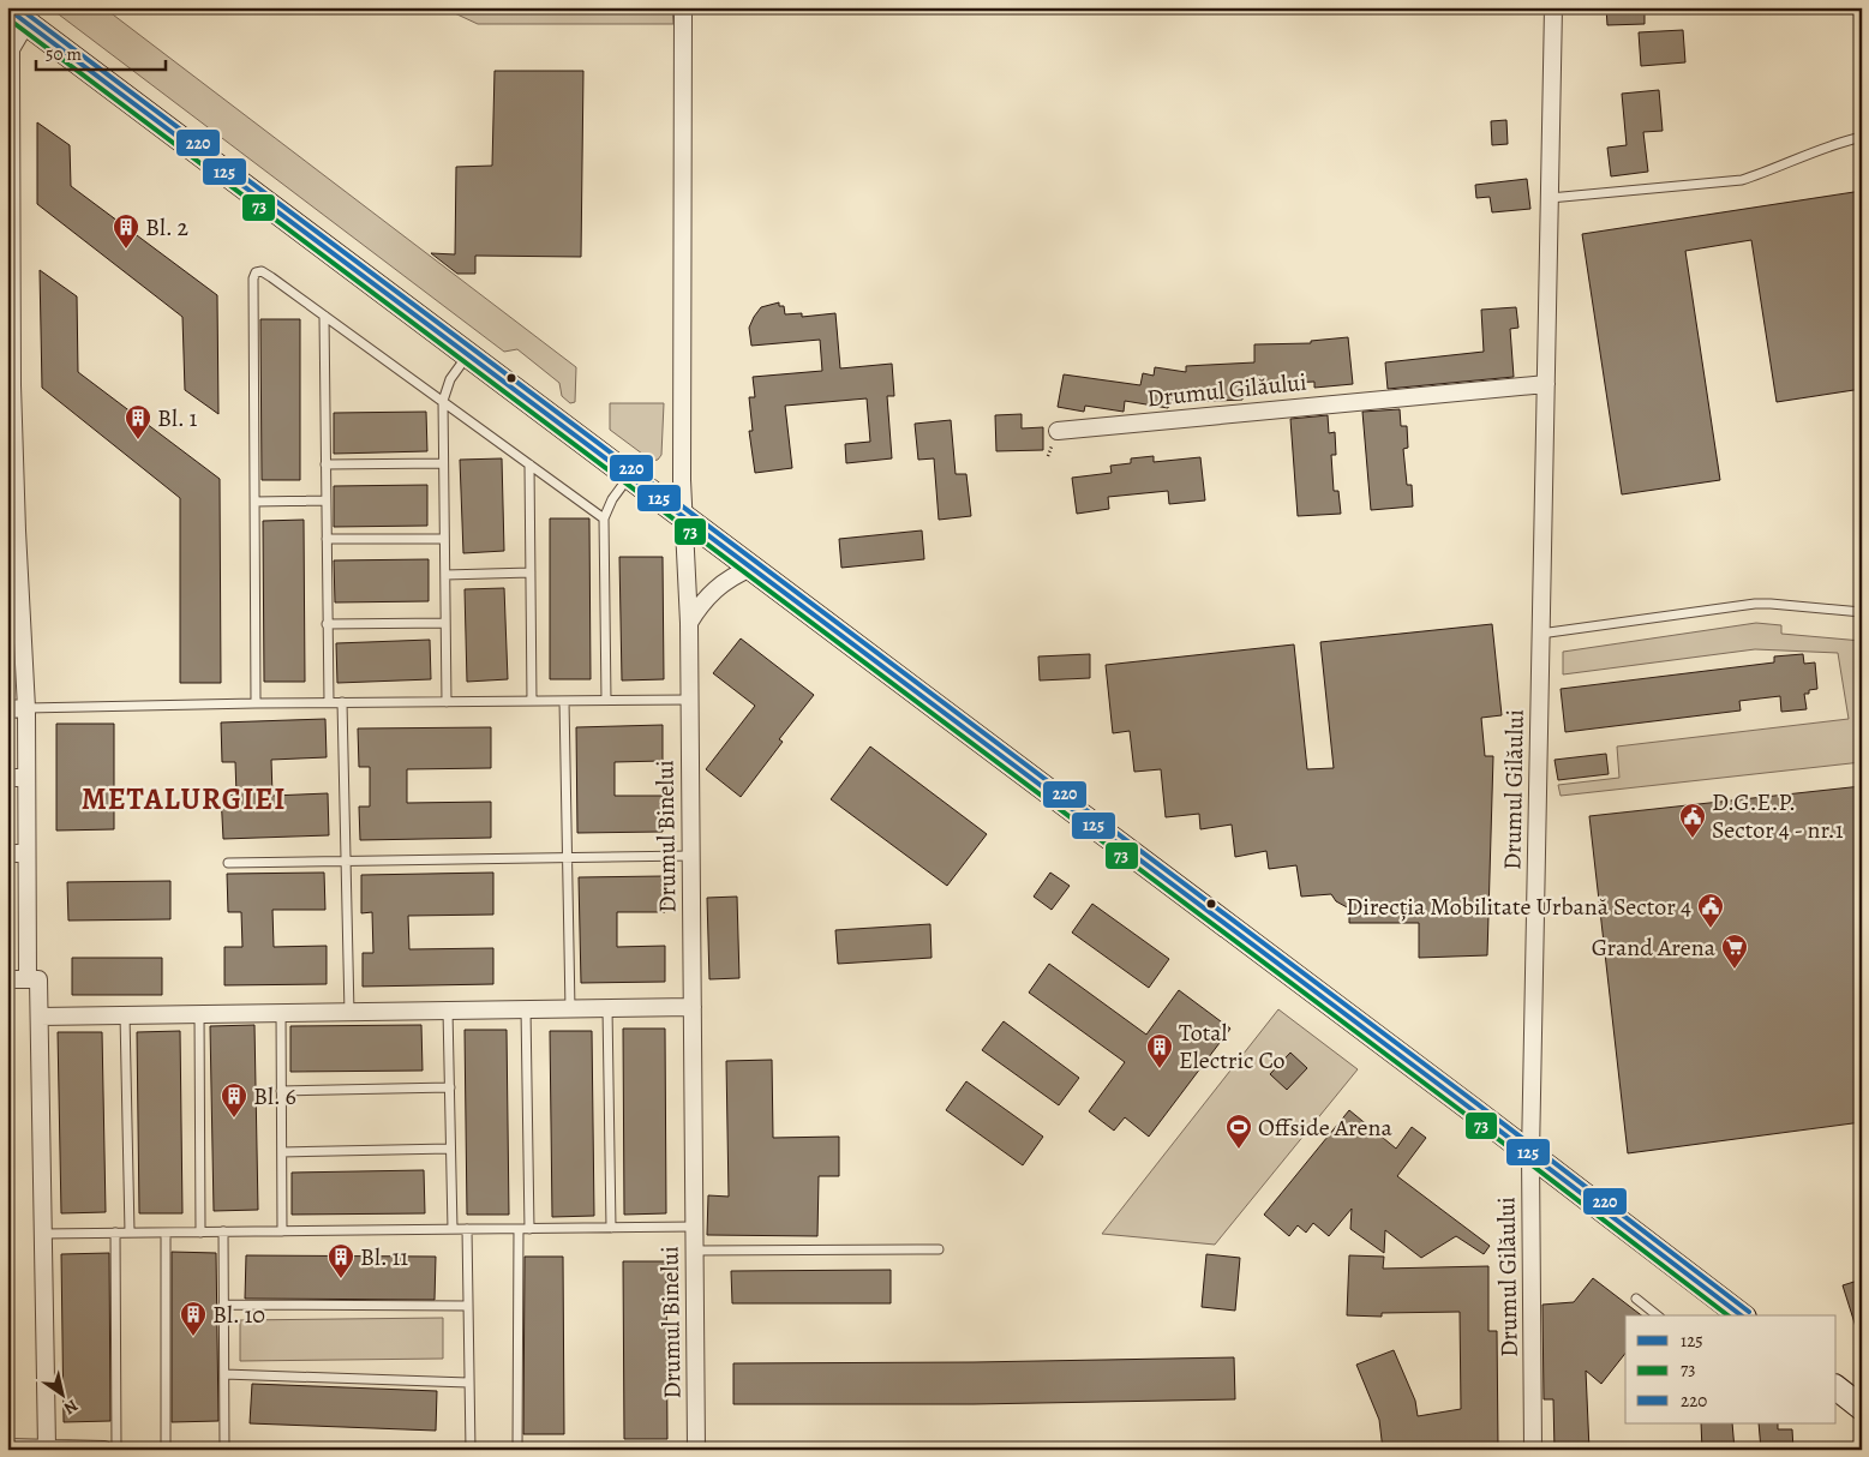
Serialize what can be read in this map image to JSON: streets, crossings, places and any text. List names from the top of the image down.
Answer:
{
  "streets": {
    "street": ["Drumul Gilăului", "Drumul Binelui"]
  },
  "districts": ["METALURGIEI"],
  "places": {
    "building": [
      "Bl. 2",
      "Bl. 1",
      "Total Electric Co",
      "Bl. 6",
      "Bl. 11",
      "Bl. 10"
    ],
    "public building": ["D.G.E.P. Sector 4 - nr.1", "Direcția Mobilitate Urbană Sector 4"],
    "supermarket": ["Grand Arena"],
    "sports": ["Offside Arena"]
  },
  "lines": ["transit line 220", "transit line 125", "transit line 73"],
  "legend": ["125", "73", "220"],
  "scale_bar": "50 m",
  "north": "bottom right"
}
